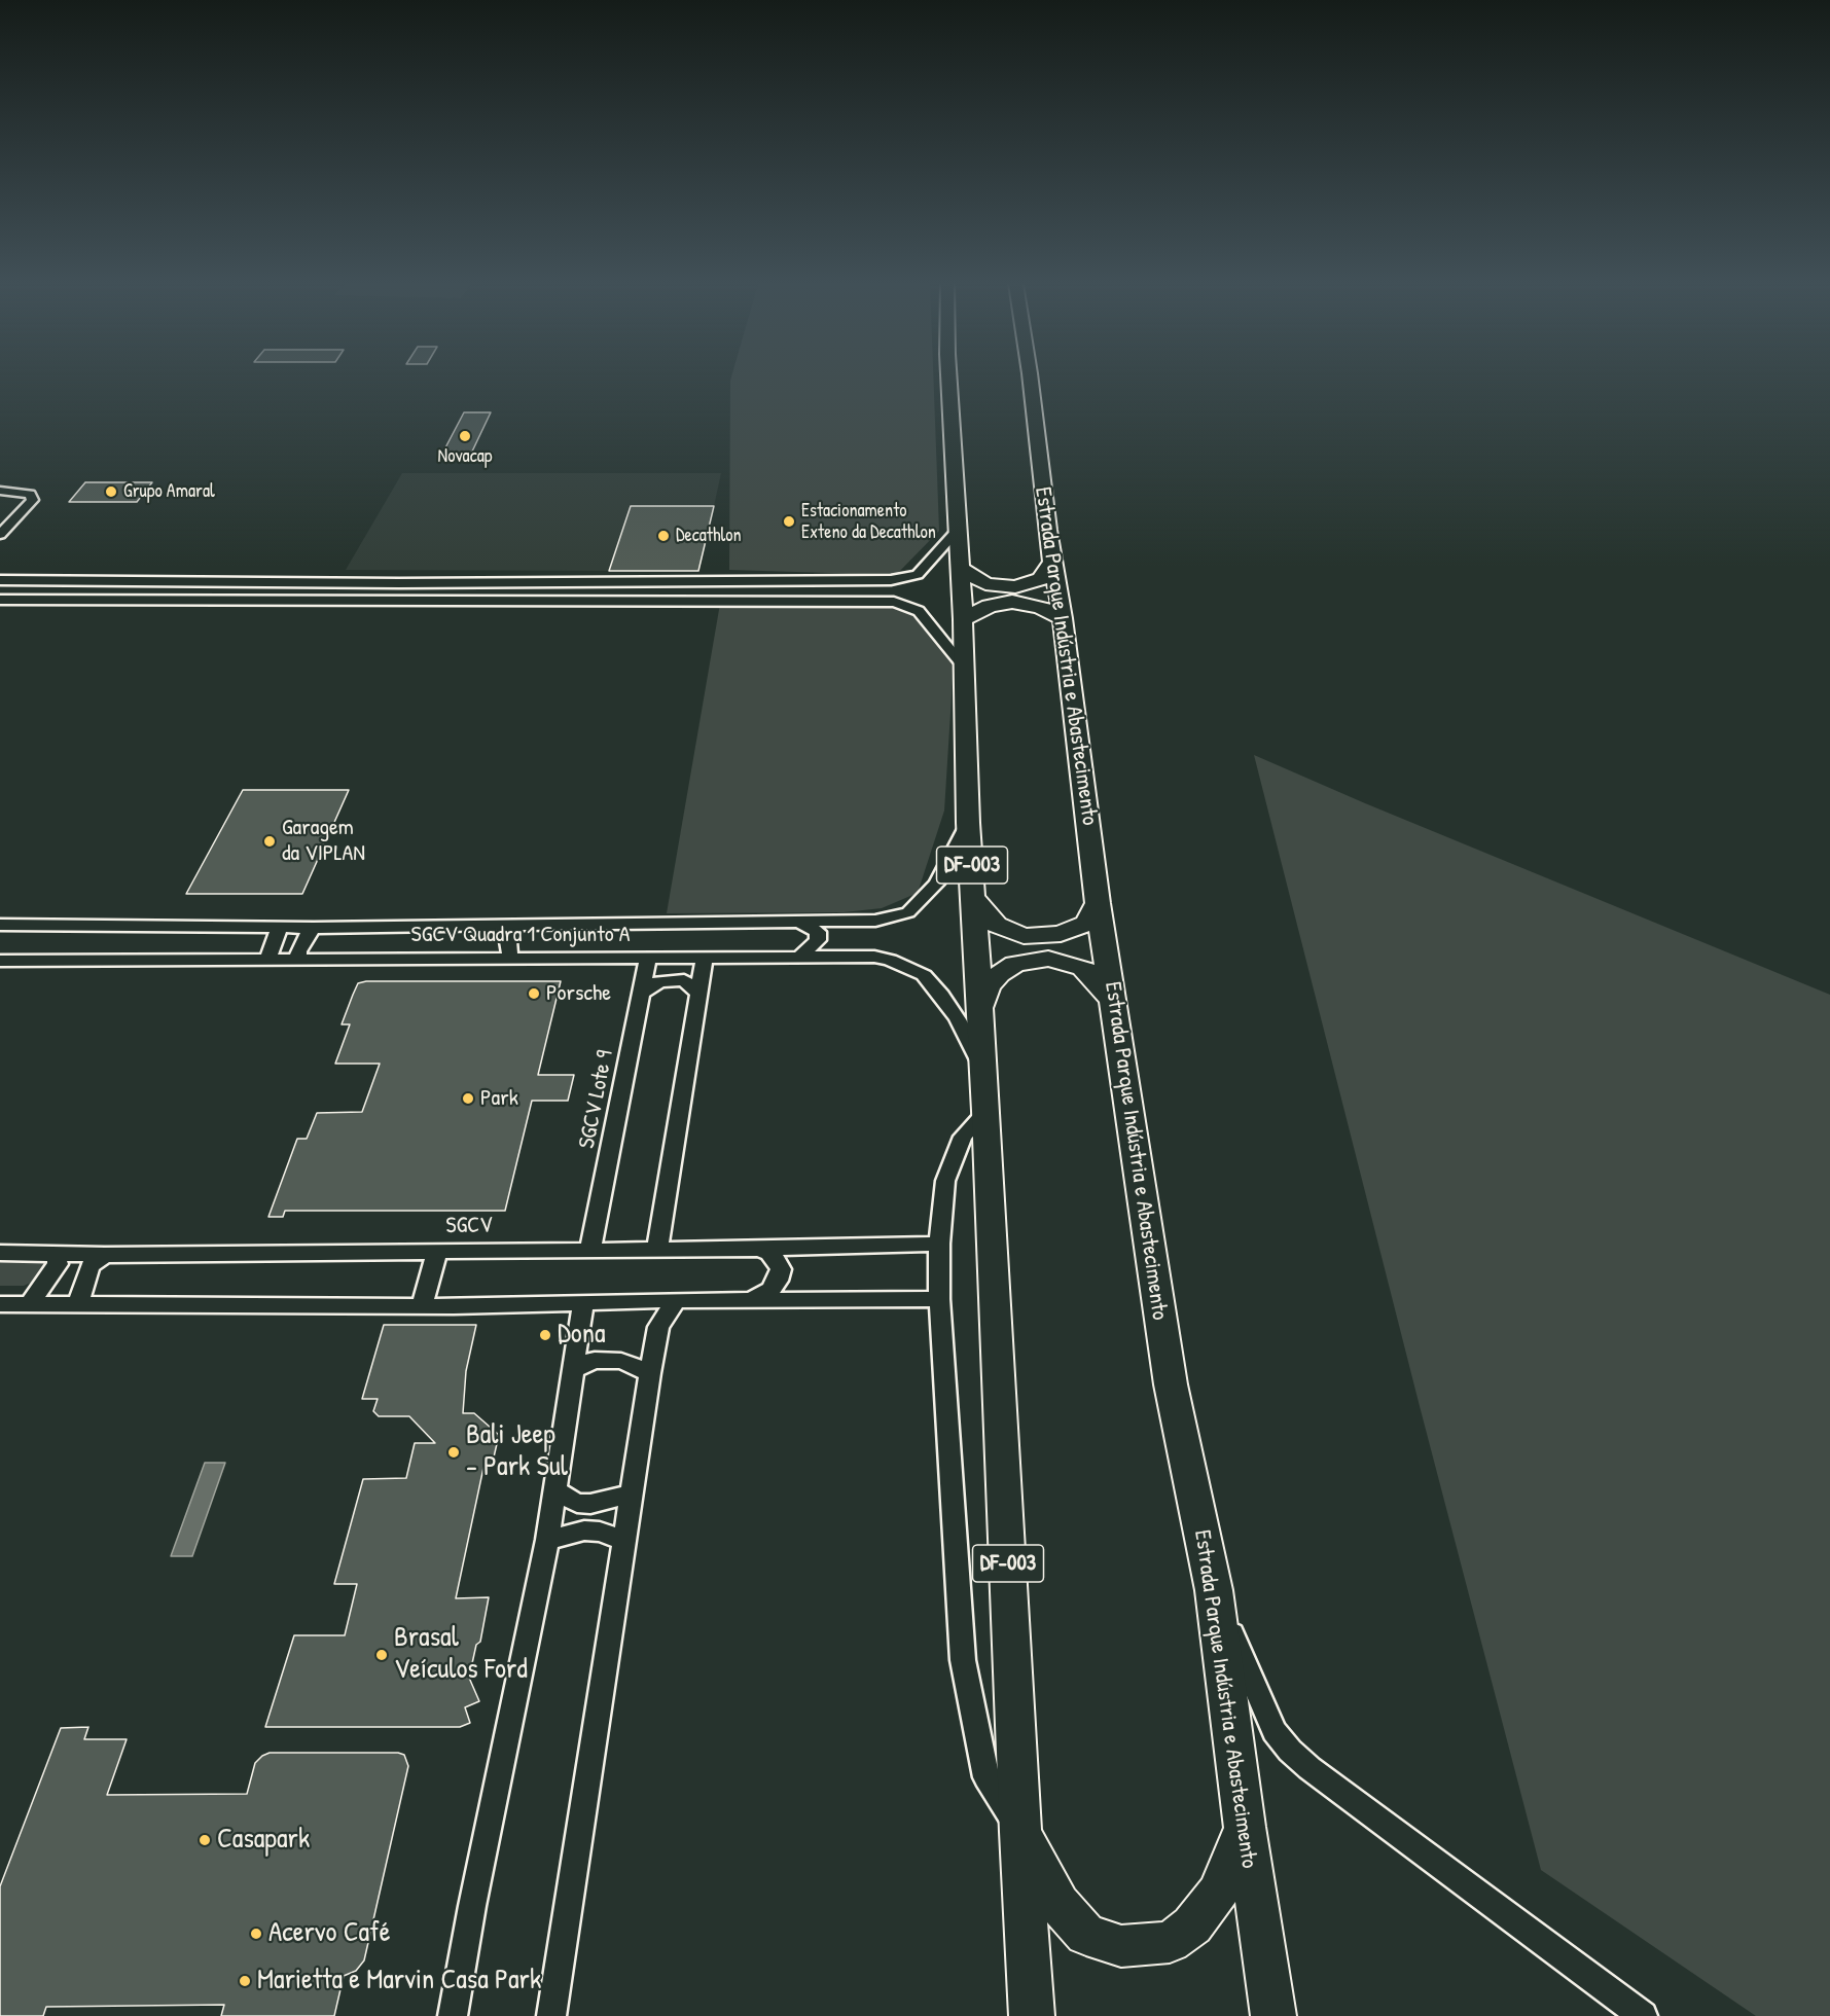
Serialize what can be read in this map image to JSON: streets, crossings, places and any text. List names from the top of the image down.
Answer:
{
  "streets": {
    "highway": ["Estrada Parque Indústria e Abastecimento", "DF-003"],
    "street": ["SGCV Quadra 1 Conjunto A", "SGCV Lote 9", "SGCV"]
  },
  "crossings": [
    ["DF-003", "SGCV Quadra 1 Conjunto A"],
    ["SGCV Quadra 1 Conjunto A", "SGCV Lote 9"],
    ["SGCV Lote 9", "SGCV"]
  ],
  "places": [
    "Novacap",
    "Grupo Amaral",
    "Estacionamento Exteno da Decathlon",
    "Decathlon",
    "Garagem da VIPLAN",
    "Porsche",
    "Park",
    "Dona",
    "Bali Jeep - Park Sul",
    "Brasal Veículos Ford",
    "Casapark",
    "Acervo Café",
    "Marietta e Marvin Casa Park"
  ]
}
